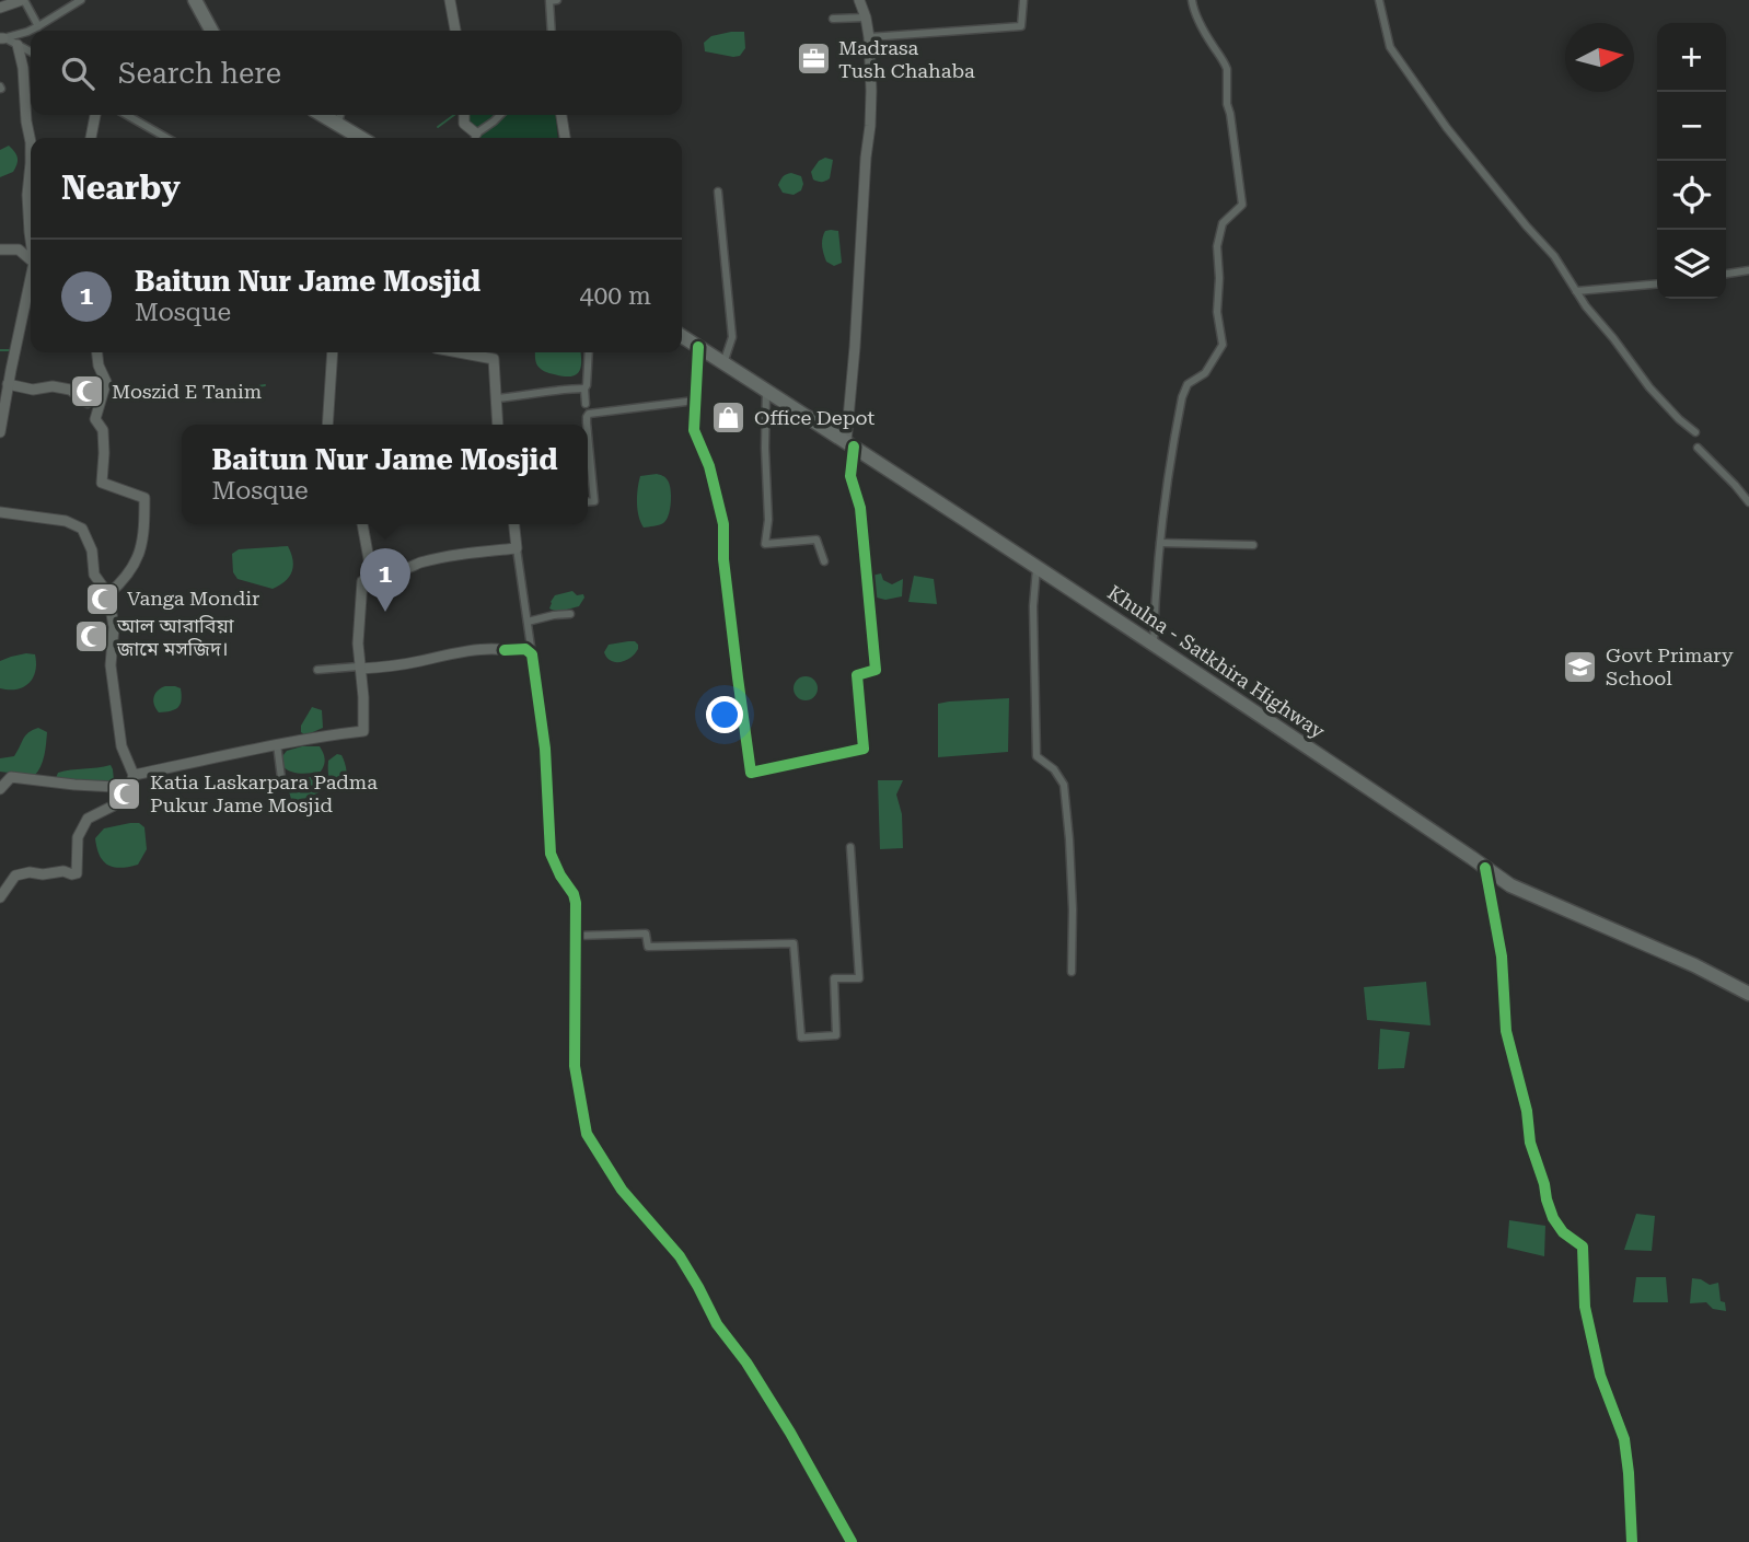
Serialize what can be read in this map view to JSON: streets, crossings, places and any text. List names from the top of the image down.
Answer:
{
  "streets": {
    "highway": ["Khulna - Satkhira Highway"]
  },
  "places": {
    "office": ["Madrasa Tush Chahaba"],
    "mosque": [
      "Moszid E Tanim",
      "Vanga Mondir",
      "আল আরাবিয়া জামে মসজিদ।",
      "Katia Laskarpara Padma Pukur Jame Mosjid"
    ],
    "shop": ["Office Depot"],
    "school or university": ["Govt Primary School"]
  },
  "north": "right",
  "page": {
    "map_buttons": ["+", "−"],
    "search": "Search here",
    "heading": "Nearby",
    "list": [
      {
        "mark": "1",
        "name": "Baitun Nur Jame Mosjid",
        "note": "Mosque",
        "value": "400 m"
      }
    ],
    "popup": ["Baitun Nur Jame Mosjid", "Mosque"],
    "pins": "1"
  }
}
